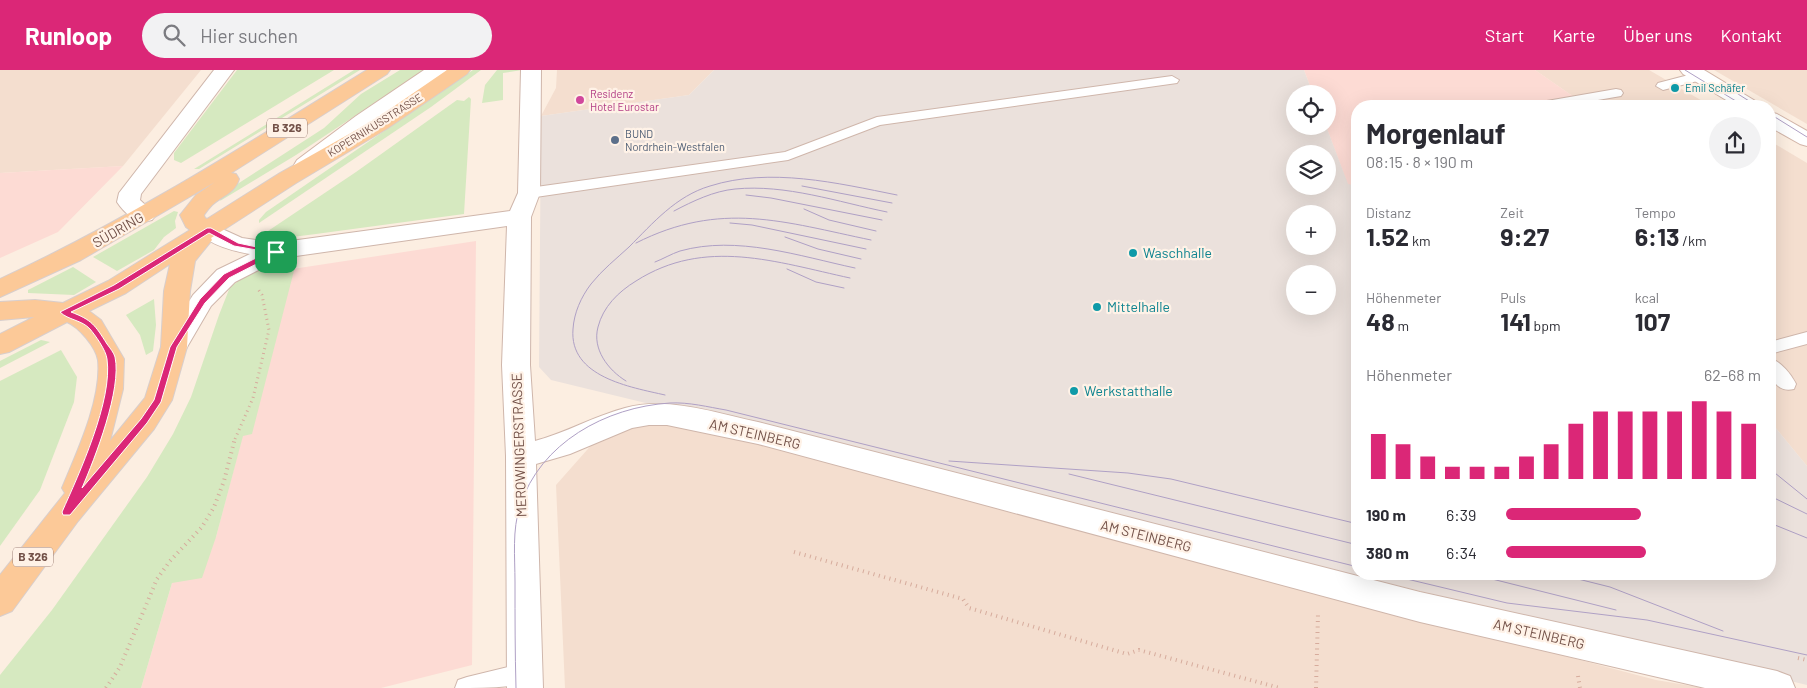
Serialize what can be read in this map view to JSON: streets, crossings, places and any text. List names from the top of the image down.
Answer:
{
  "streets": {
    "main road": ["KOPERNIKUSSTRASSE", "B 326", "SÜDRING"],
    "street": ["AM STEINBERG", "MEROWINGERSTRASSE"]
  },
  "crossings": [
    ["KOPERNIKUSSTRASSE", "B 326"],
    ["AM STEINBERG", "MEROWINGERSTRASSE"]
  ],
  "places": [
    "Emil Schäfer",
    "Residenz Hotel Eurostar",
    "BUND Nordrhein-Westfalen",
    "Waschhalle",
    "Mittelhalle",
    "Werkstatthalle"
  ],
  "page": {
    "header": "Runloop",
    "search": "Hier suchen",
    "nav": [
      "Start",
      "Karte",
      "Über uns",
      "Kontakt"
    ],
    "map_buttons": ["+", "−"],
    "heading": ["Morgenlauf", "08:15 · 8 × 190 m"],
    "stats": [
      ["Distanz", "1.52 km"],
      ["Zeit", "9:27"],
      ["Tempo", "6:13 /km"],
      ["Höhenmeter", "48 m"],
      ["Puls", "141 bpm"],
      ["kcal", "107"]
    ],
    "chart": ["Höhenmeter", "62–68 m"],
    "list": [
      {
        "name": "190 m",
        "note": "6:39"
      },
      {
        "name": "380 m",
        "note": "6:34"
      }
    ]
  }
}
